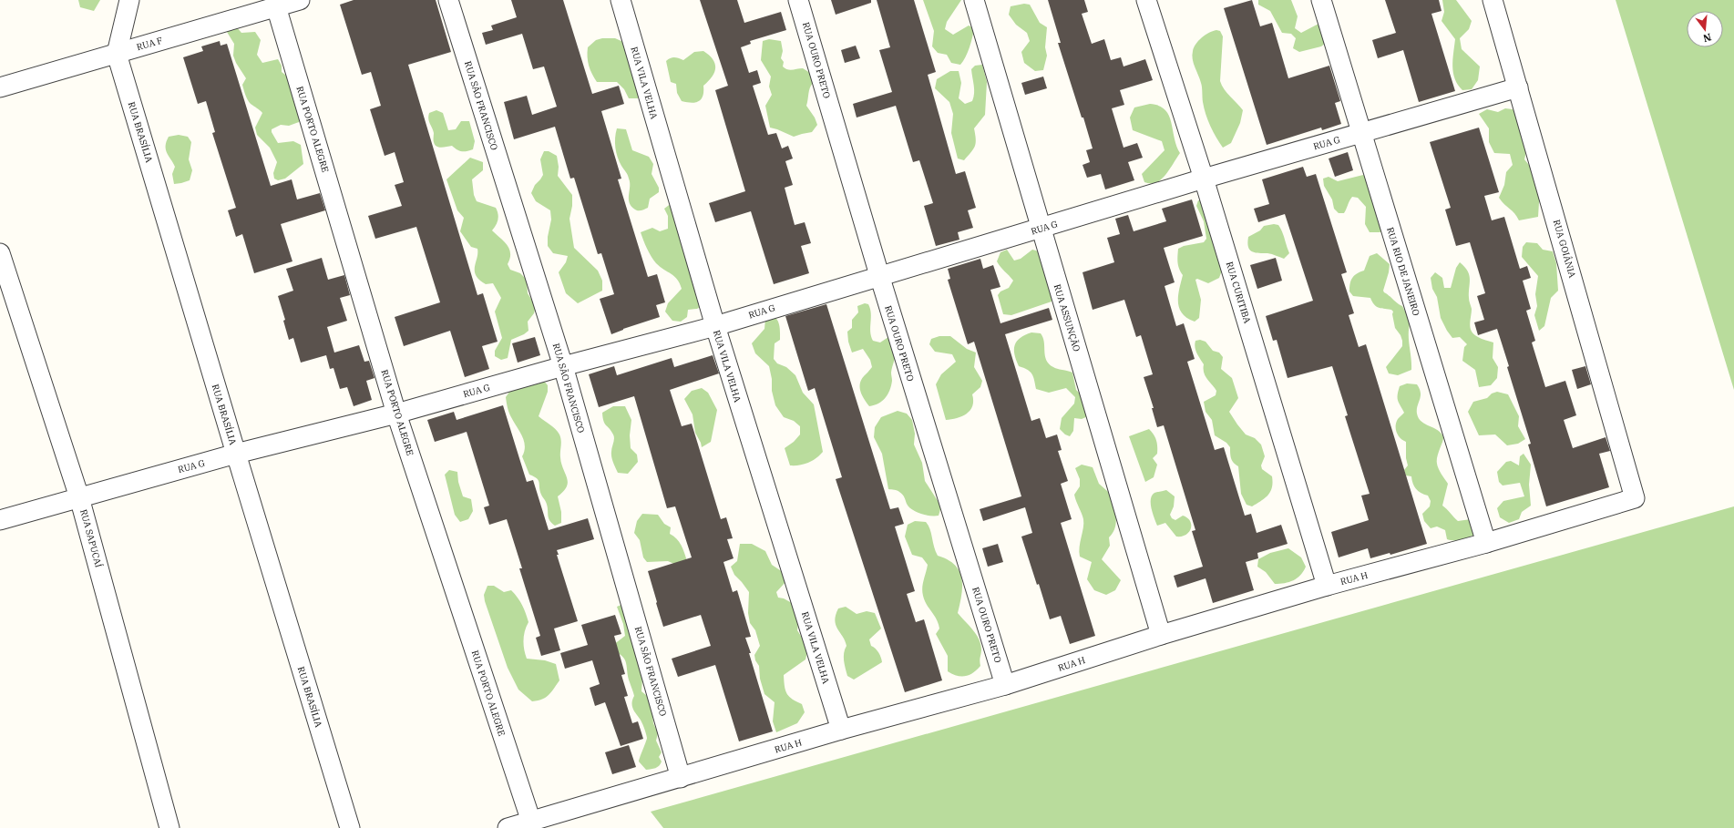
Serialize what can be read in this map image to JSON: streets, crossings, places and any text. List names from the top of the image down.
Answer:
{
  "streets": {
    "street": [
      "RUA F",
      "RUA OURO PRETO",
      "RUA VILA VELHA",
      "RUA SÃO FRANCISCO",
      "RUA PORTO ALEGRE",
      "RUA BRASÍLIA",
      "RUA G",
      "RUA GOIÂNIA",
      "RUA RIO DE JANEIRO",
      "RUA CURITIBA",
      "RUA ASSUNÇÃO",
      "RUA SAPUCAÍ",
      "RUA H"
    ]
  },
  "crossings": [
    ["RUA F", "RUA PORTO ALEGRE"],
    ["RUA F", "RUA BRASÍLIA"],
    ["RUA OURO PRETO", "RUA G"],
    ["RUA OURO PRETO", "RUA H"],
    ["RUA VILA VELHA", "RUA G"],
    ["RUA VILA VELHA", "RUA H"],
    ["RUA SÃO FRANCISCO", "RUA G"],
    ["RUA SÃO FRANCISCO", "RUA H"],
    ["RUA PORTO ALEGRE", "RUA G"],
    ["RUA PORTO ALEGRE", "RUA H"],
    ["RUA BRASÍLIA", "RUA G"],
    ["RUA G", "RUA GOIÂNIA"],
    ["RUA G", "RUA RIO DE JANEIRO"],
    ["RUA G", "RUA CURITIBA"],
    ["RUA G", "RUA ASSUNÇÃO"],
    ["RUA G", "RUA SAPUCAÍ"],
    ["RUA GOIÂNIA", "RUA H"],
    ["RUA RIO DE JANEIRO", "RUA H"],
    ["RUA CURITIBA", "RUA H"],
    ["RUA ASSUNÇÃO", "RUA H"]
  ],
  "north": "bottom"
}
